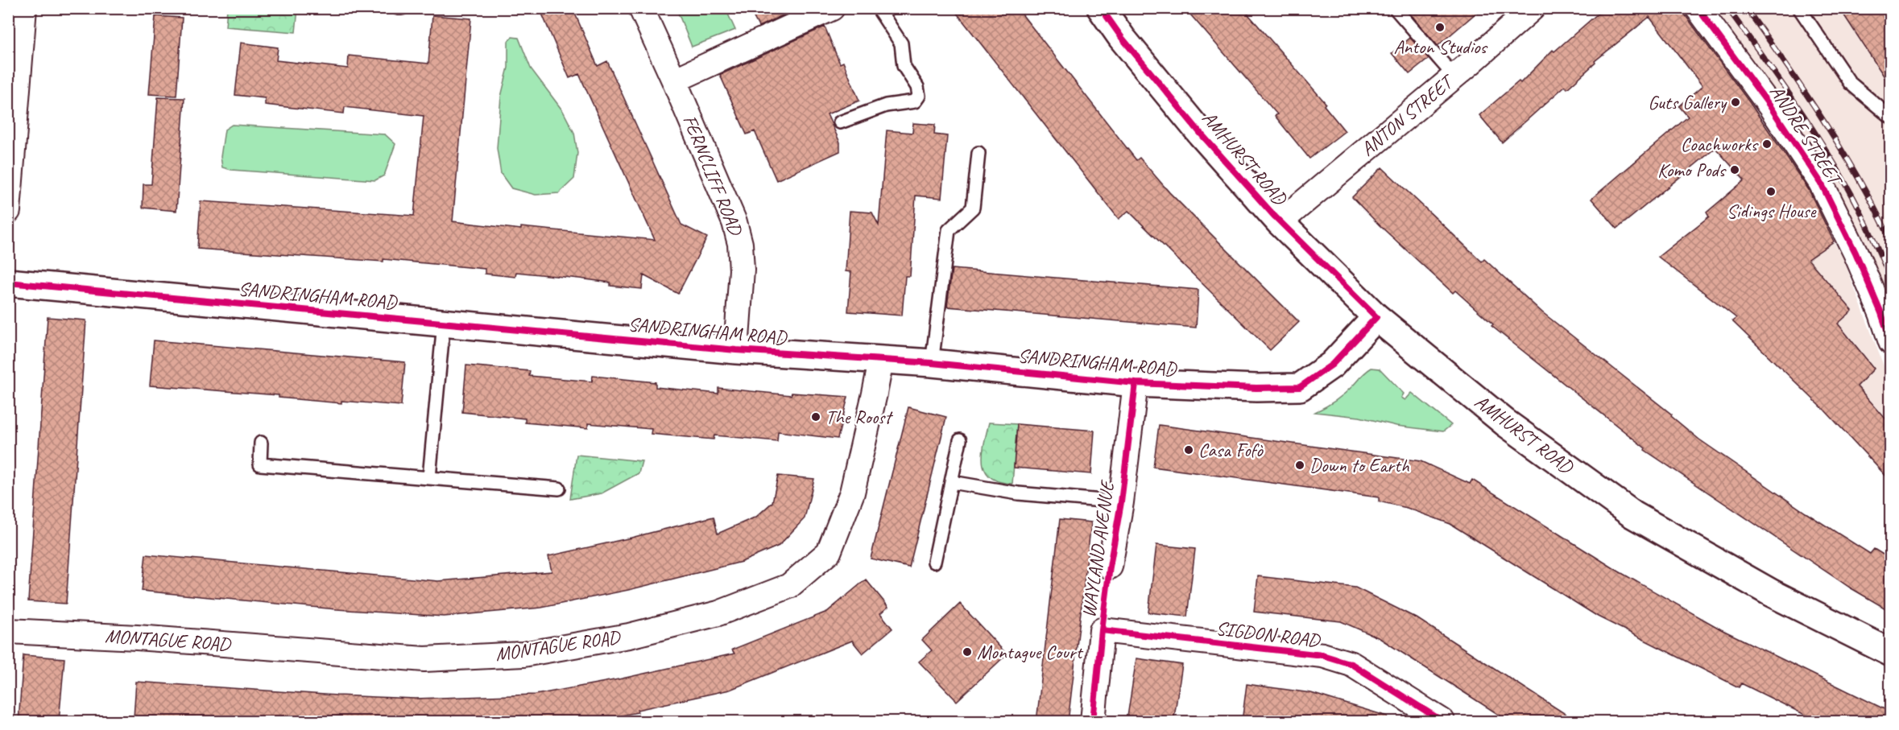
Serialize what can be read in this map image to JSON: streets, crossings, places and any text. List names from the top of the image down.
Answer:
{
  "streets": {
    "street": [
      "ANTON STREET",
      "ANDRE STREET",
      "AMHURST ROAD",
      "FERNCLIFF ROAD",
      "SANDRINGHAM ROAD",
      "WAYLAND AVENUE",
      "SIGDON ROAD",
      "MONTAGUE ROAD"
    ]
  },
  "crossings": [
    ["ANTON STREET", "AMHURST ROAD"],
    ["AMHURST ROAD", "SANDRINGHAM ROAD"],
    ["FERNCLIFF ROAD", "SANDRINGHAM ROAD"],
    ["SANDRINGHAM ROAD", "WAYLAND AVENUE"],
    ["SANDRINGHAM ROAD", "MONTAGUE ROAD"],
    ["WAYLAND AVENUE", "SIGDON ROAD"]
  ],
  "places": [
    "Anton Studios",
    "Guts Gallery",
    "Coachworks",
    "Komo Pods",
    "Sidings House",
    "The Roost",
    "Casa Fofò",
    "Down to Earth",
    "Montague Court"
  ]
}
